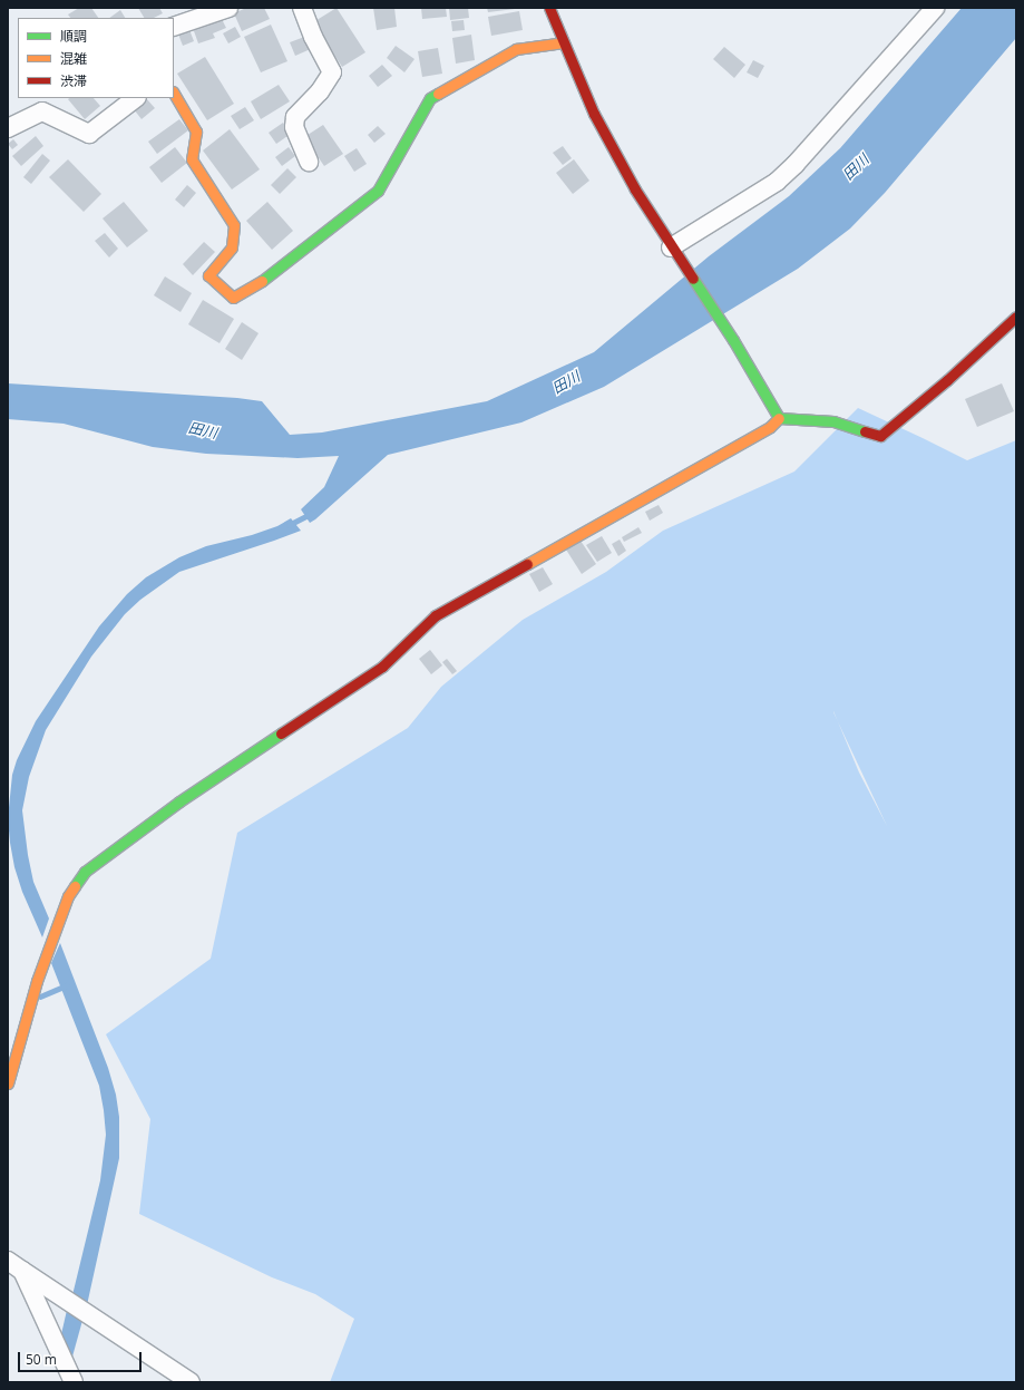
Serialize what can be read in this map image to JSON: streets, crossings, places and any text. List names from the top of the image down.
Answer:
{
  "water": ["田川"],
  "legend": ["順調", "混雑", "渋滞"],
  "scale_bar": "50 m"
}
